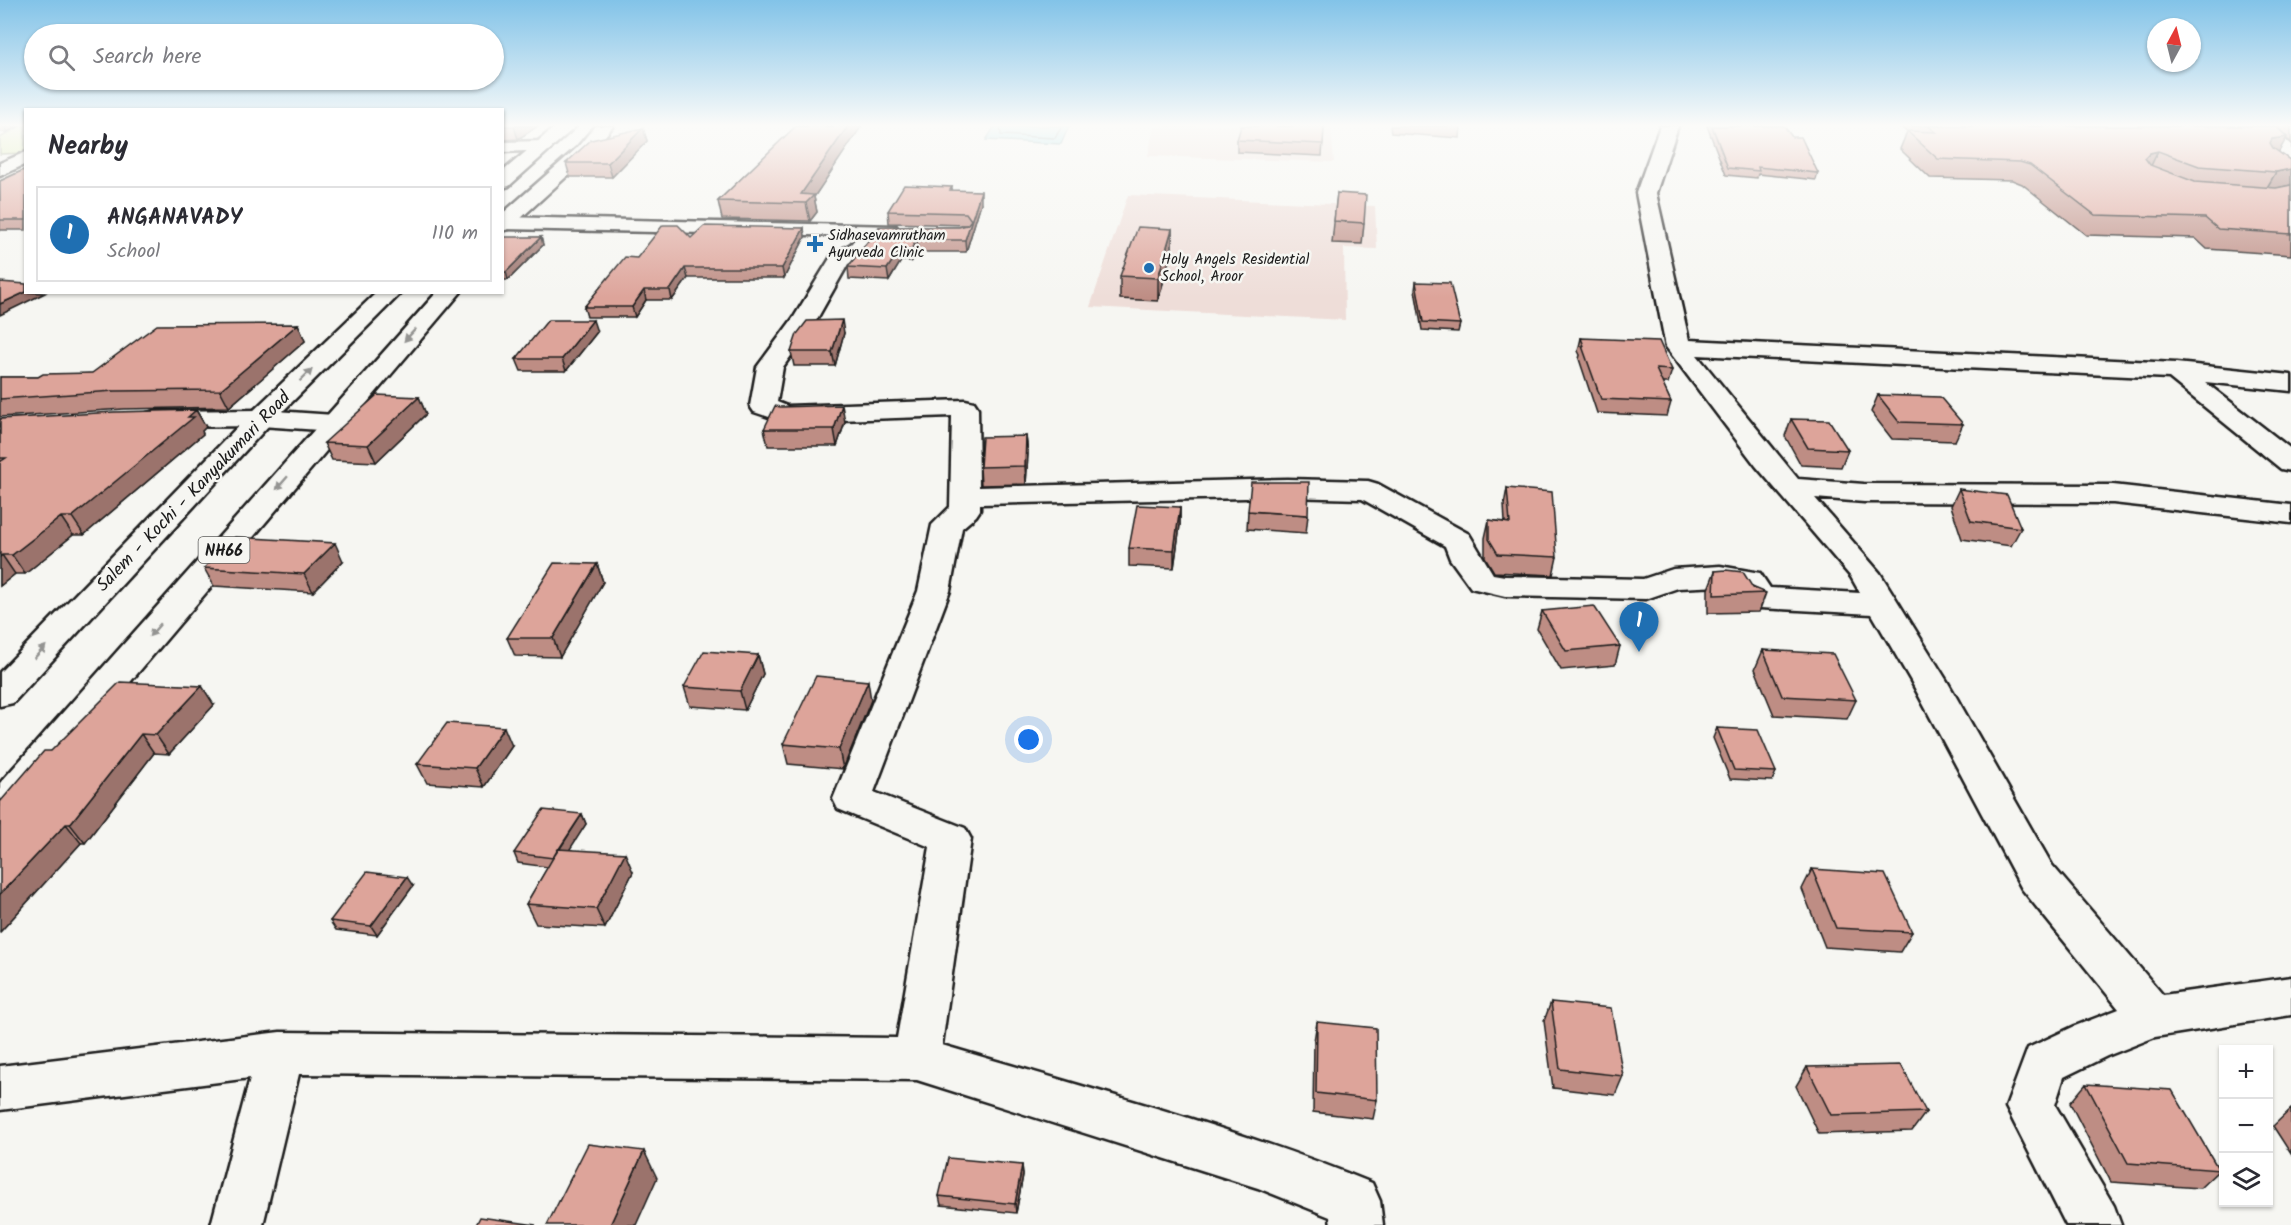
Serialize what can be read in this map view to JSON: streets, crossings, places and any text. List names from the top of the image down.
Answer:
{
  "streets": {
    "main road": ["Salem - Kochi - Kanyakumari Road", "NH66"]
  },
  "places": {
    "health": ["Sidhasevamrutham Ayurveda Clinic"],
    "other": ["Holy Angels Residential School, Aroor"]
  },
  "north": "top",
  "page": {
    "search": "Search here",
    "heading": "Nearby",
    "list": [
      {
        "mark": "1",
        "name": "ANGANAVADY",
        "note": "School",
        "value": "110 m"
      }
    ],
    "pins": "1",
    "map_buttons": ["+", "−"]
  }
}
